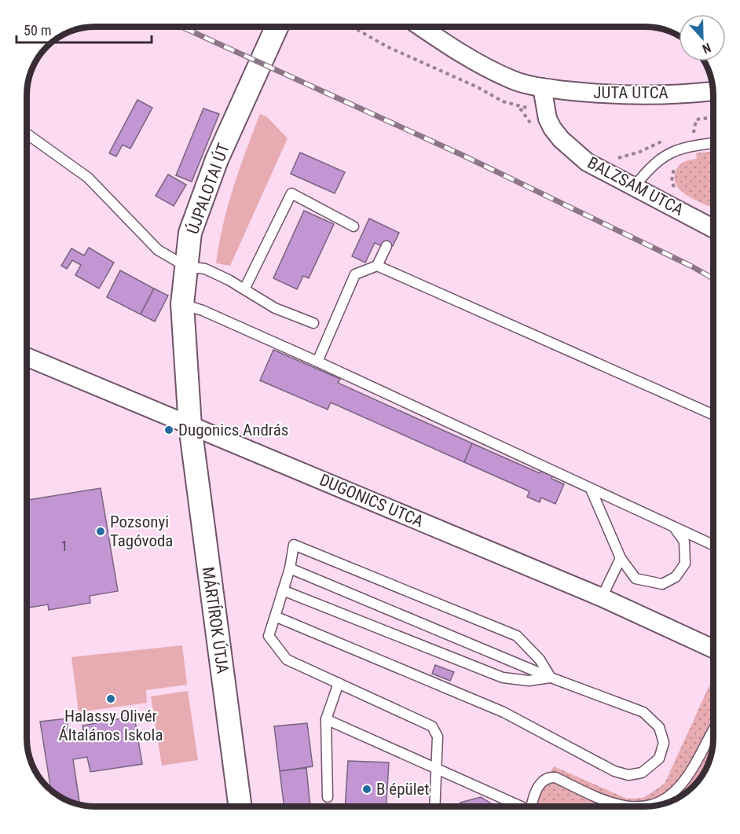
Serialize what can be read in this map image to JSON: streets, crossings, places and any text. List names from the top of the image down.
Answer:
{
  "streets": {
    "street": [
      "JUTA UTCA",
      "BALZSAM UTCA",
      "ÚJPALOTAI ÚT",
      "DUGONICS UTCA",
      "MÁRTÍROK ÚTJA"
    ]
  },
  "crossings": [
    ["JUTA UTCA", "BALZSAM UTCA"],
    ["ÚJPALOTAI ÚT", "DUGONICS UTCA"],
    ["ÚJPALOTAI ÚT", "MÁRTÍROK ÚTJA"],
    ["DUGONICS UTCA", "MÁRTÍROK ÚTJA"]
  ],
  "places": [
    "Dugonics András",
    "Pozsonyi Tagóvoda",
    "Halassy Olivér Általános Iskola",
    "B épület"
  ],
  "house_numbers": ["1"],
  "scale_bar": "50 m",
  "north": "bottom"
}
